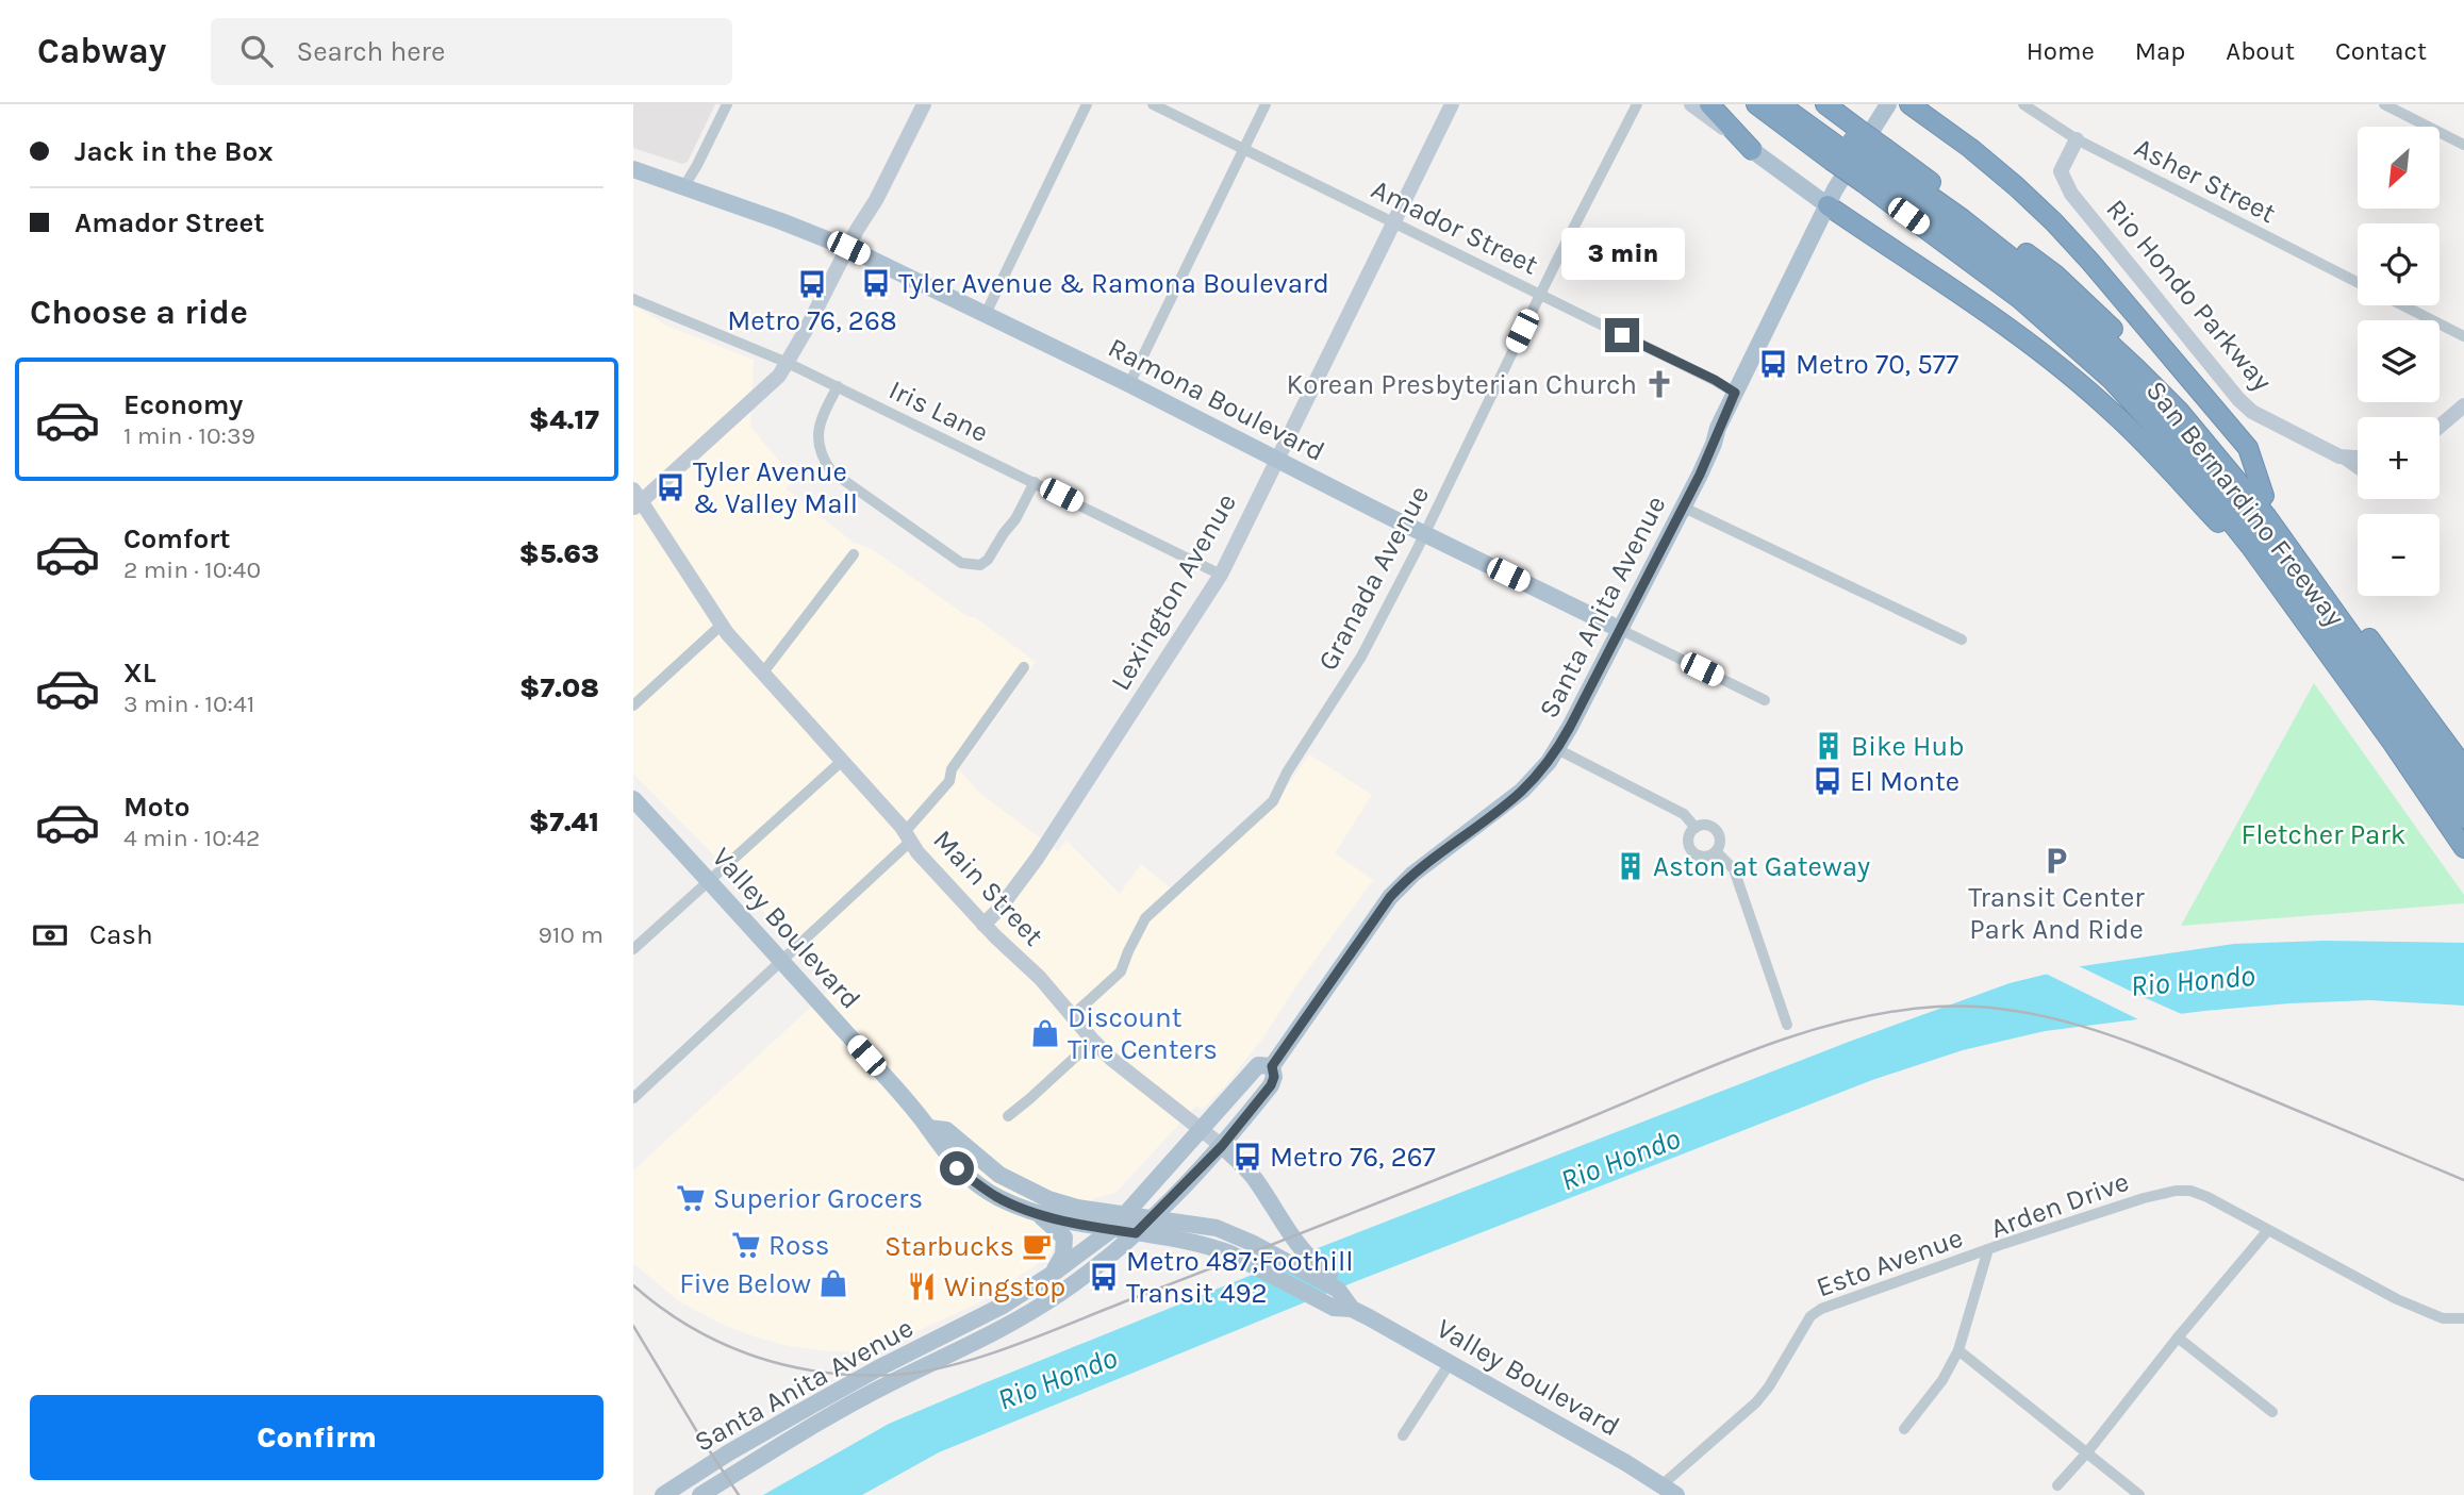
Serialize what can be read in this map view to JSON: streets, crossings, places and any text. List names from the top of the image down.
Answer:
{
  "streets": {
    "highway": ["San Bernardino Freeway"],
    "main road": [
      "Ramona Boulevard",
      "Santa Anita Avenue",
      "Main Street",
      "Valley Boulevard"
    ],
    "street": [
      "Asher Street",
      "Amador Street",
      "Rio Hondo Parkway",
      "Iris Lane",
      "Granada Avenue",
      "Lexington Avenue",
      "Arden Drive",
      "Esto Avenue"
    ]
  },
  "crossings": [
    ["Asher Street", "Rio Hondo Parkway"],
    ["Amador Street", "Granada Avenue"],
    ["Amador Street", "Lexington Avenue"],
    ["Amador Street", "Santa Anita Avenue"],
    ["Ramona Boulevard", "Granada Avenue"],
    ["Ramona Boulevard", "Lexington Avenue"],
    ["Ramona Boulevard", "Santa Anita Avenue"],
    ["Iris Lane", "Lexington Avenue"],
    ["Granada Avenue", "Main Street"],
    ["Lexington Avenue", "Main Street"],
    ["Santa Anita Avenue", "Main Street"],
    ["Santa Anita Avenue", "Valley Boulevard"],
    ["Main Street", "Valley Boulevard"],
    ["Valley Boulevard", "Esto Avenue"],
    ["Arden Drive", "Esto Avenue"]
  ],
  "water": ["Rio Hondo"],
  "parks": ["Fletcher Park"],
  "places": {
    "bus stop": [
      "Tyler Avenue & Ramona Boulevard",
      "Metro 76, 268",
      "Metro 70, 577",
      "Tyler Avenue & Valley Mall",
      "El Monte",
      "Metro 76, 267",
      "Metro 487;Foothill Transit 492"
    ],
    "church": ["Korean Presbyterian Church"],
    "building": ["Bike Hub", "Aston at Gateway"],
    "parking": ["Transit Center Park And Ride"],
    "shop": ["Discount Tire Centers", "Five Below"],
    "supermarket": ["Superior Grocers", "Ross"],
    "cafe": ["Starbucks"],
    "restaurant": ["Wingstop"]
  },
  "north": "bottom left",
  "page": {
    "header": "Cabway",
    "search": "Search here",
    "nav": [
      "Home",
      "Map",
      "About",
      "Contact"
    ],
    "banner": ["Jack in the Box", "Amador Street"],
    "map_buttons": ["+", "−"],
    "bubble": "3 min",
    "heading": "Choose a ride",
    "list": [
      {
        "name": "Economy",
        "note": "1 min · 10:39",
        "value": "$4.17"
      },
      {
        "name": "Comfort",
        "note": "2 min · 10:40",
        "value": "$5.63"
      },
      {
        "name": "XL",
        "note": "3 min · 10:41",
        "value": "$7.08"
      },
      {
        "name": "Moto",
        "note": "4 min · 10:42",
        "value": "$7.41"
      }
    ],
    "pay": ["Cash", "910 m"],
    "buttons": "Confirm"
  }
}
